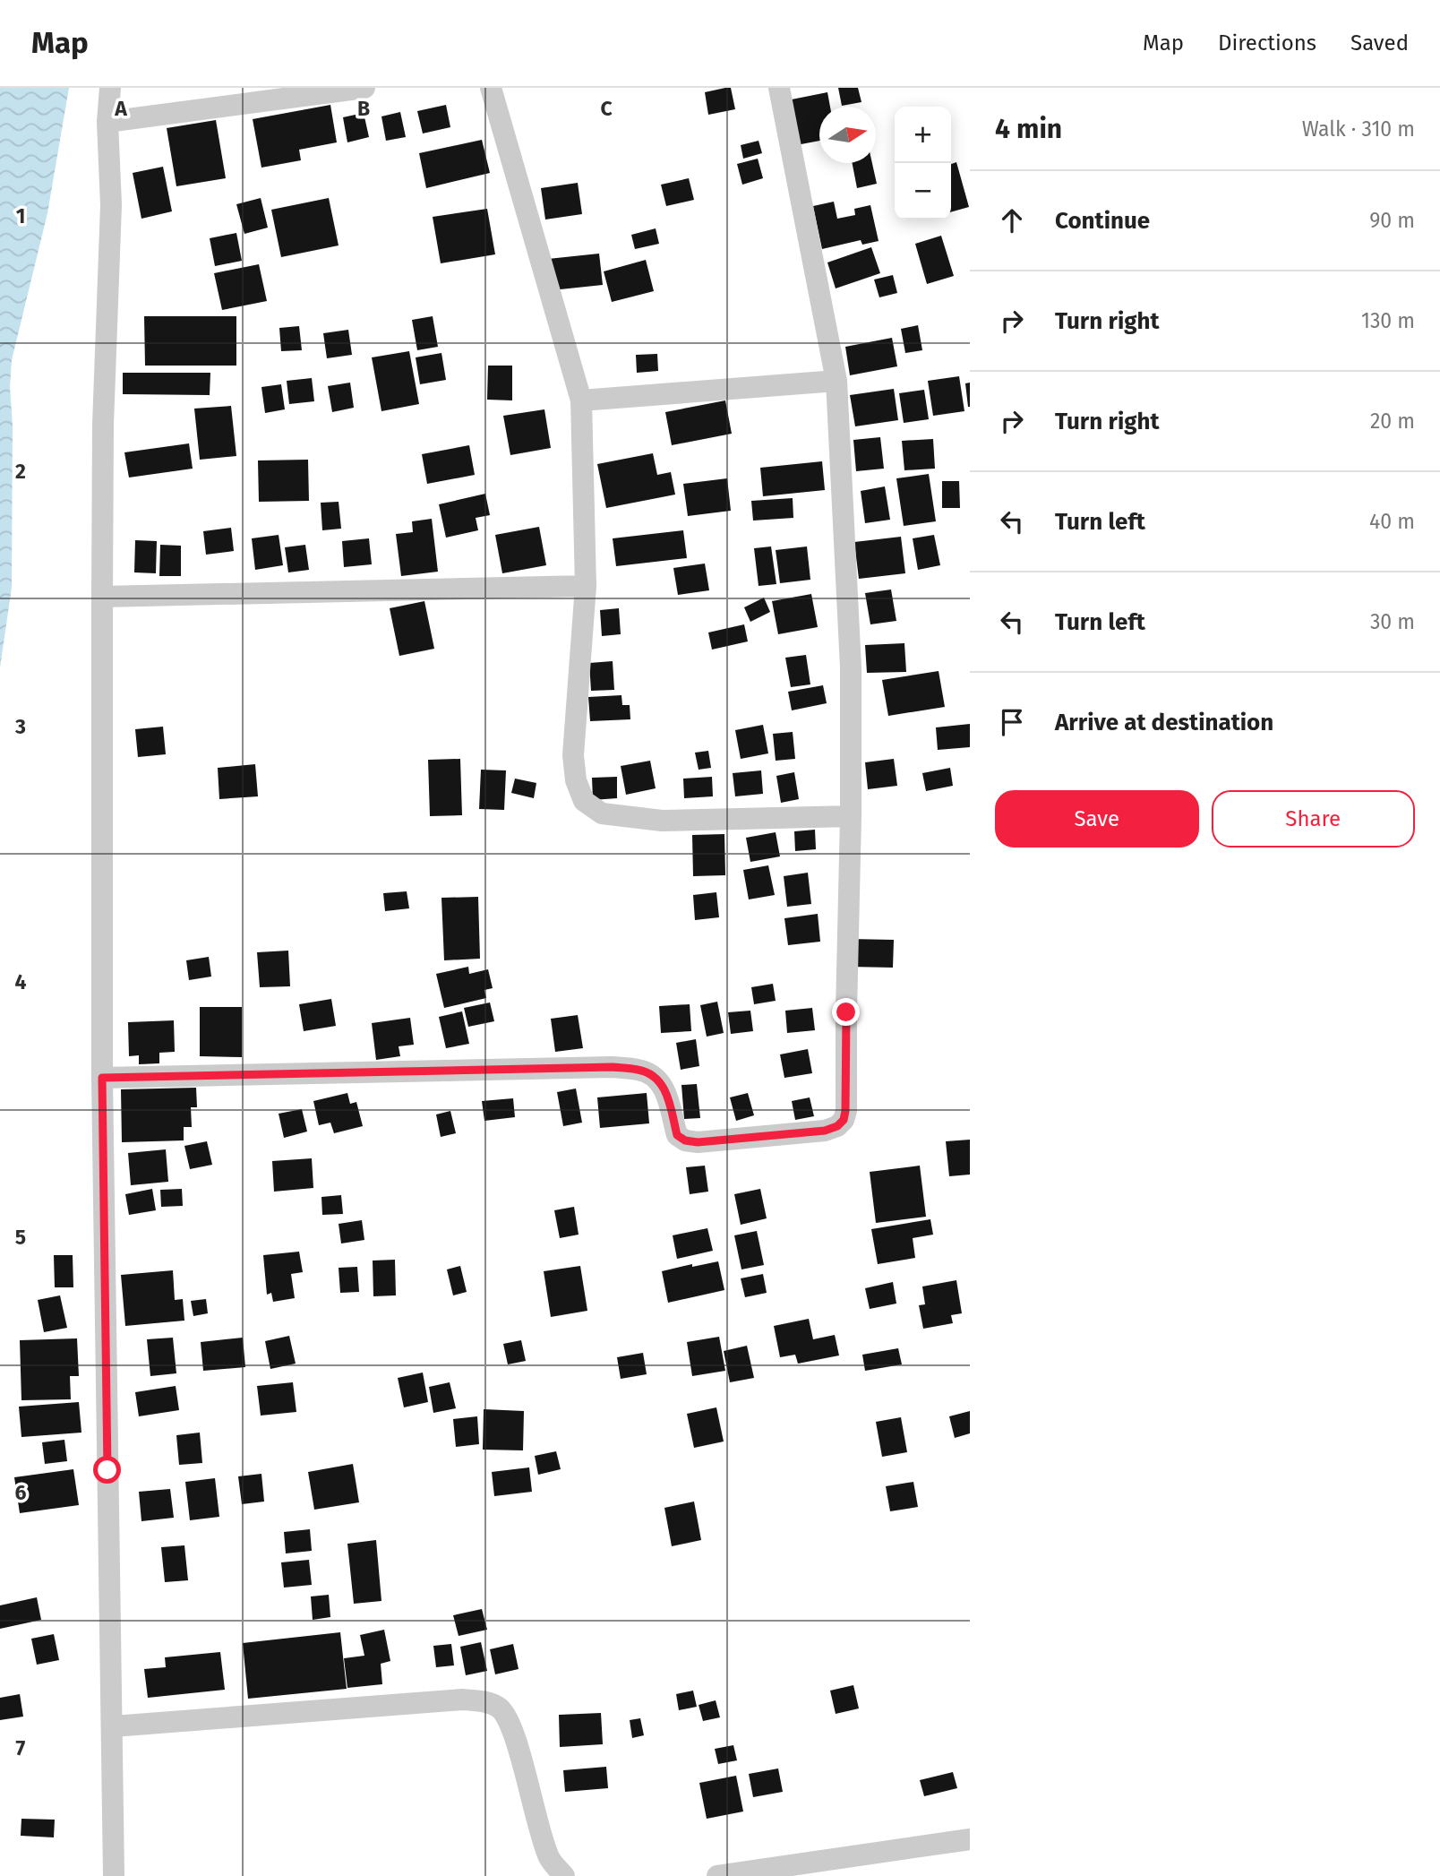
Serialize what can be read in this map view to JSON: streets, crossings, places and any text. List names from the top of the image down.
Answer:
{
  "north": "right",
  "page": {
    "header": "Map",
    "nav": ["Map", "Directions", "Saved"],
    "heading": ["4 min", "Walk · 310 m"],
    "map_buttons": ["+", "−"],
    "list": [
      ["Continue", "90 m"],
      ["Turn right", "130 m"],
      ["Turn right", "20 m"],
      ["Turn left", "40 m"],
      ["Turn left", "30 m"],
      "Arrive at destination"
    ],
    "buttons": ["Save", "Share"]
  },
  "grid": {
    "columns": ["A", "B", "C"],
    "rows": [
      "1",
      "2",
      "3",
      "4",
      "5",
      "6",
      "7"
    ]
  }
}
